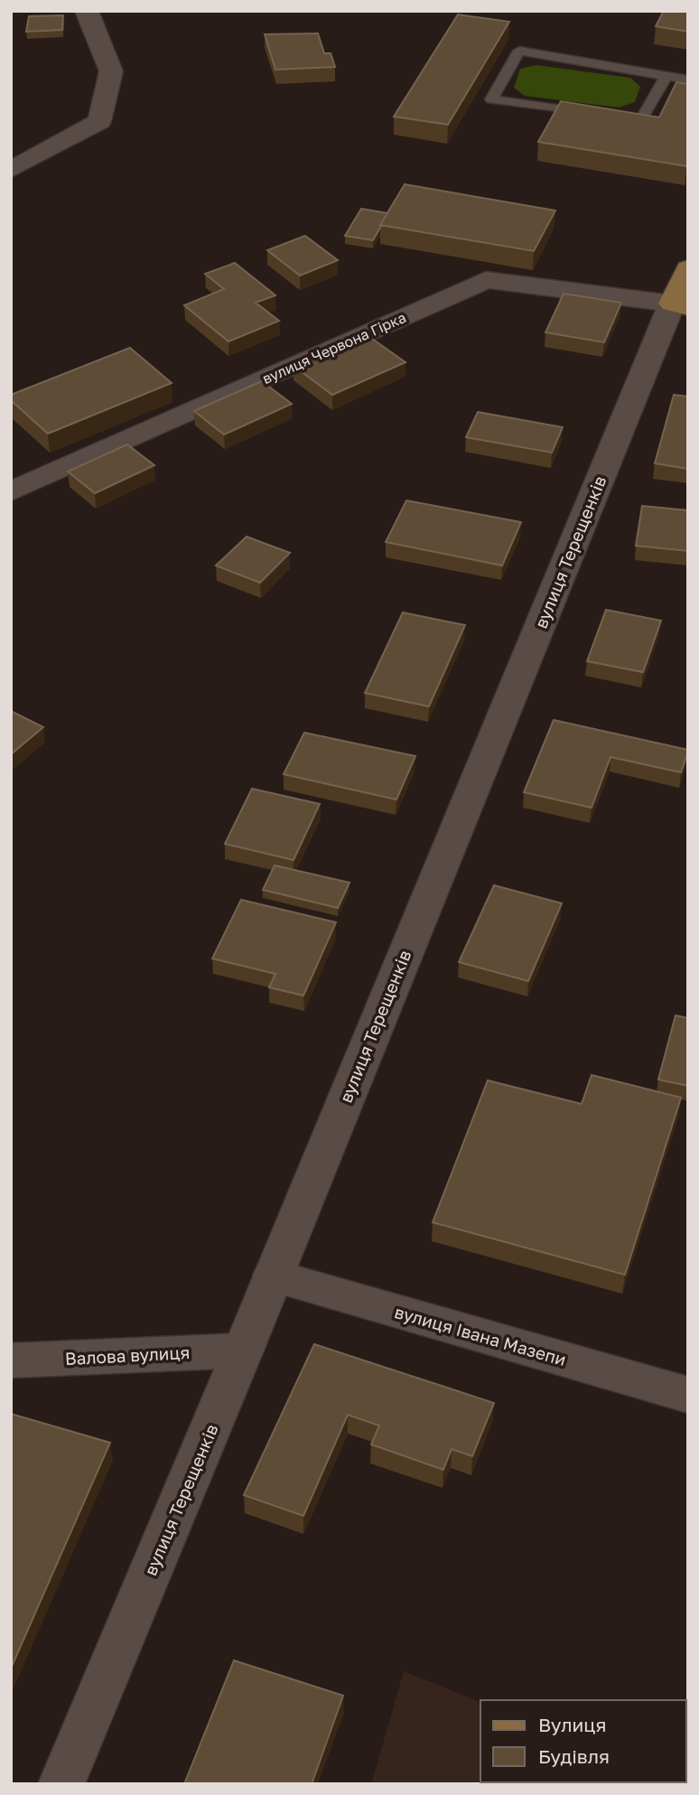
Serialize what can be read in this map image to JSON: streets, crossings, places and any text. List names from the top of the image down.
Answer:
{
  "streets": {
    "main road": ["вулиця Терещенків"],
    "street": ["вулиця Червона Гірка", "вулиця Івана Мазепи", "Валова вулиця"]
  },
  "crossings": [
    ["вулиця Червона Гірка", "вулиця Терещенків"],
    ["вулиця Терещенків", "вулиця Івана Мазепи"],
    ["вулиця Терещенків", "Валова вулиця"]
  ],
  "legend": ["Вулиця", "Будівля"]
}
